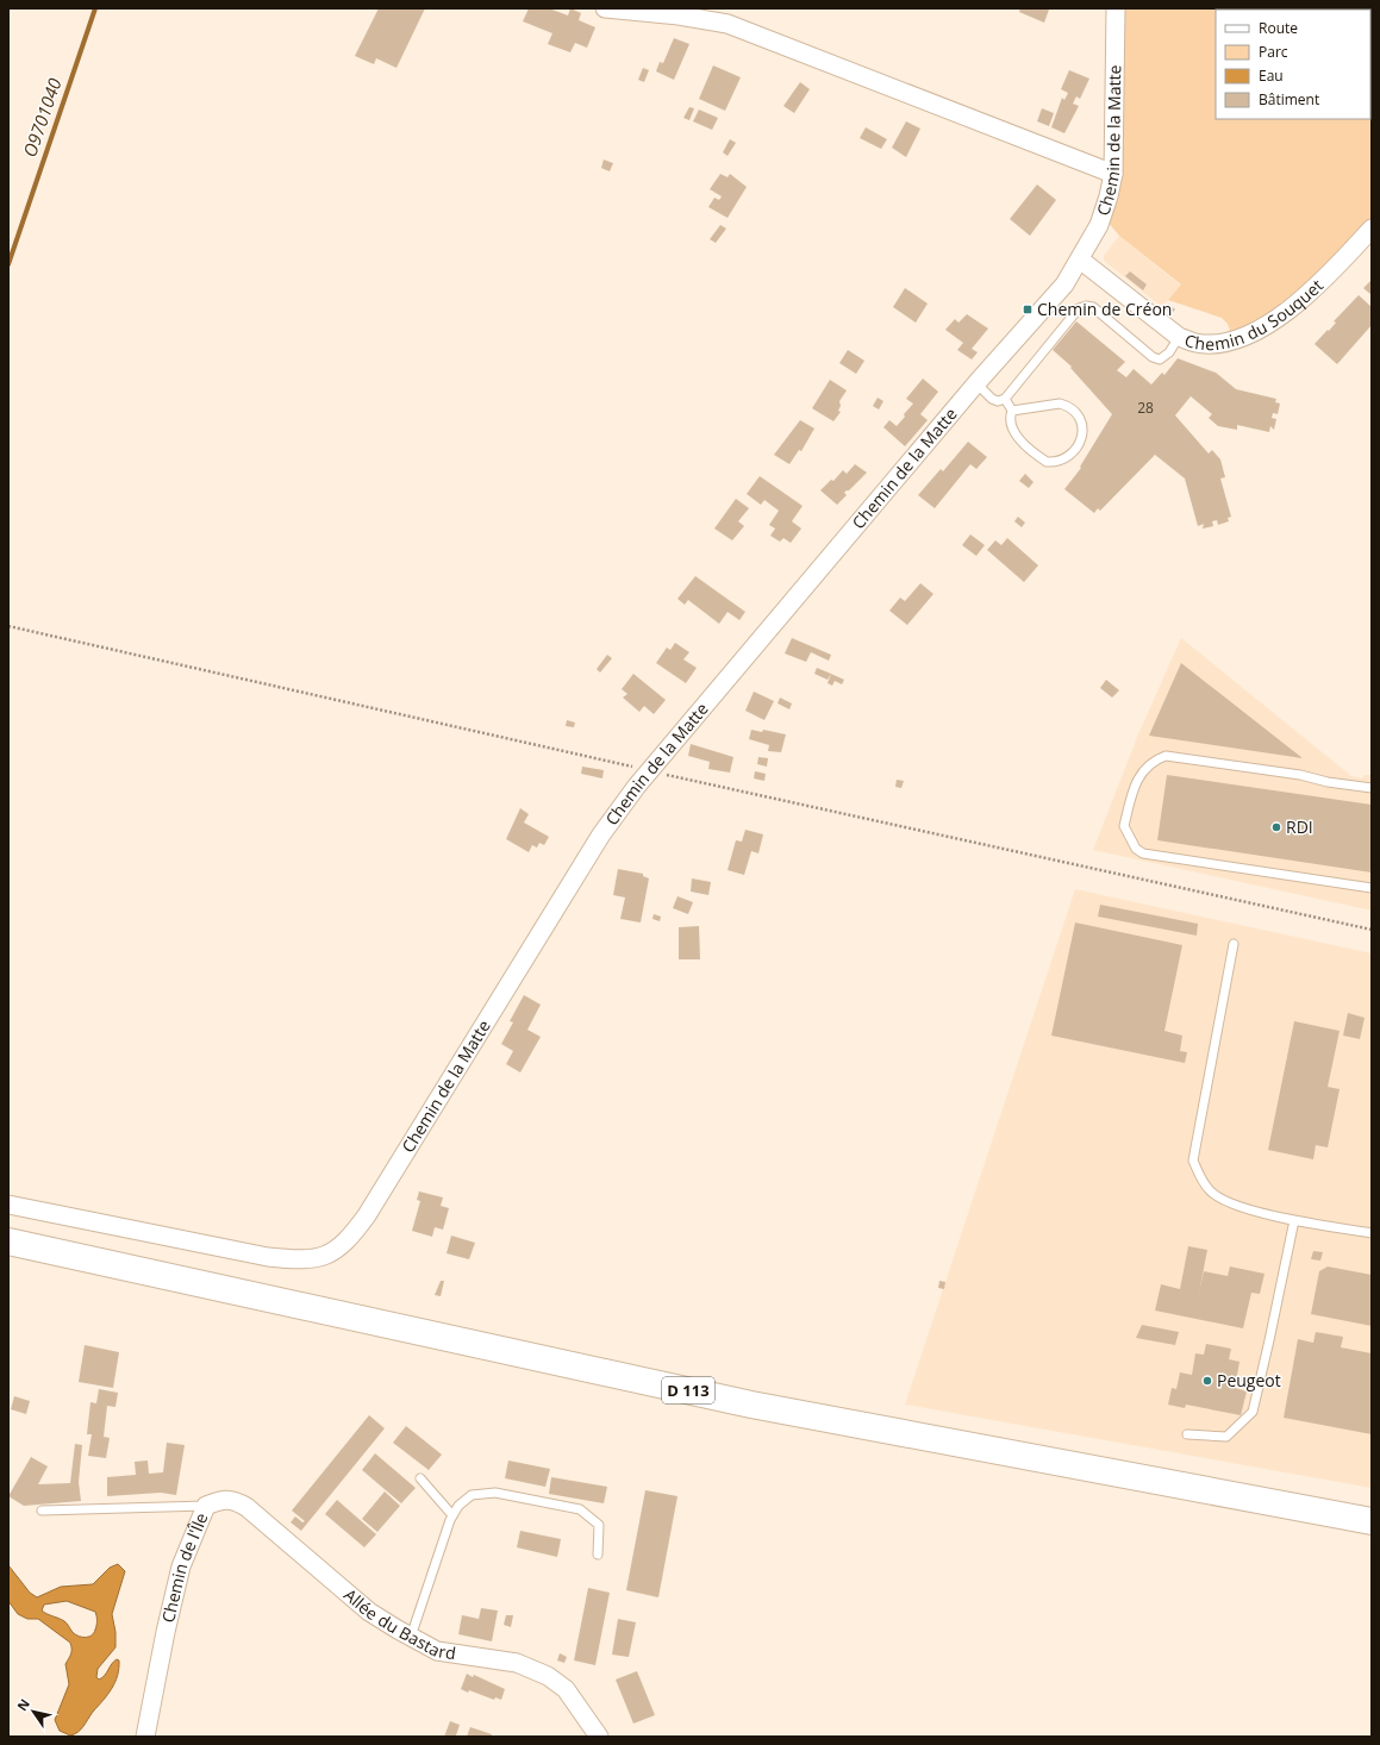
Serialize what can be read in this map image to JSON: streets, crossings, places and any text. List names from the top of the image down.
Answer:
{
  "streets": {
    "main road": ["D 113"],
    "street": [
      "Chemin de la Matte",
      "Chemin du Souquet",
      "Chemin de l'Île",
      "Allée du Bastard"
    ]
  },
  "crossings": [
    ["Chemin de la Matte", "Chemin du Souquet"],
    ["Chemin de l'Île", "Allée du Bastard"]
  ],
  "water": ["O9701040"],
  "places": {
    "transit": ["Chemin de Créon"],
    "other": ["RDI", "Peugeot"]
  },
  "house_numbers": ["28"],
  "legend": [
    "Route",
    "Parc",
    "Eau",
    "Bâtiment"
  ],
  "north": "top left"
}
